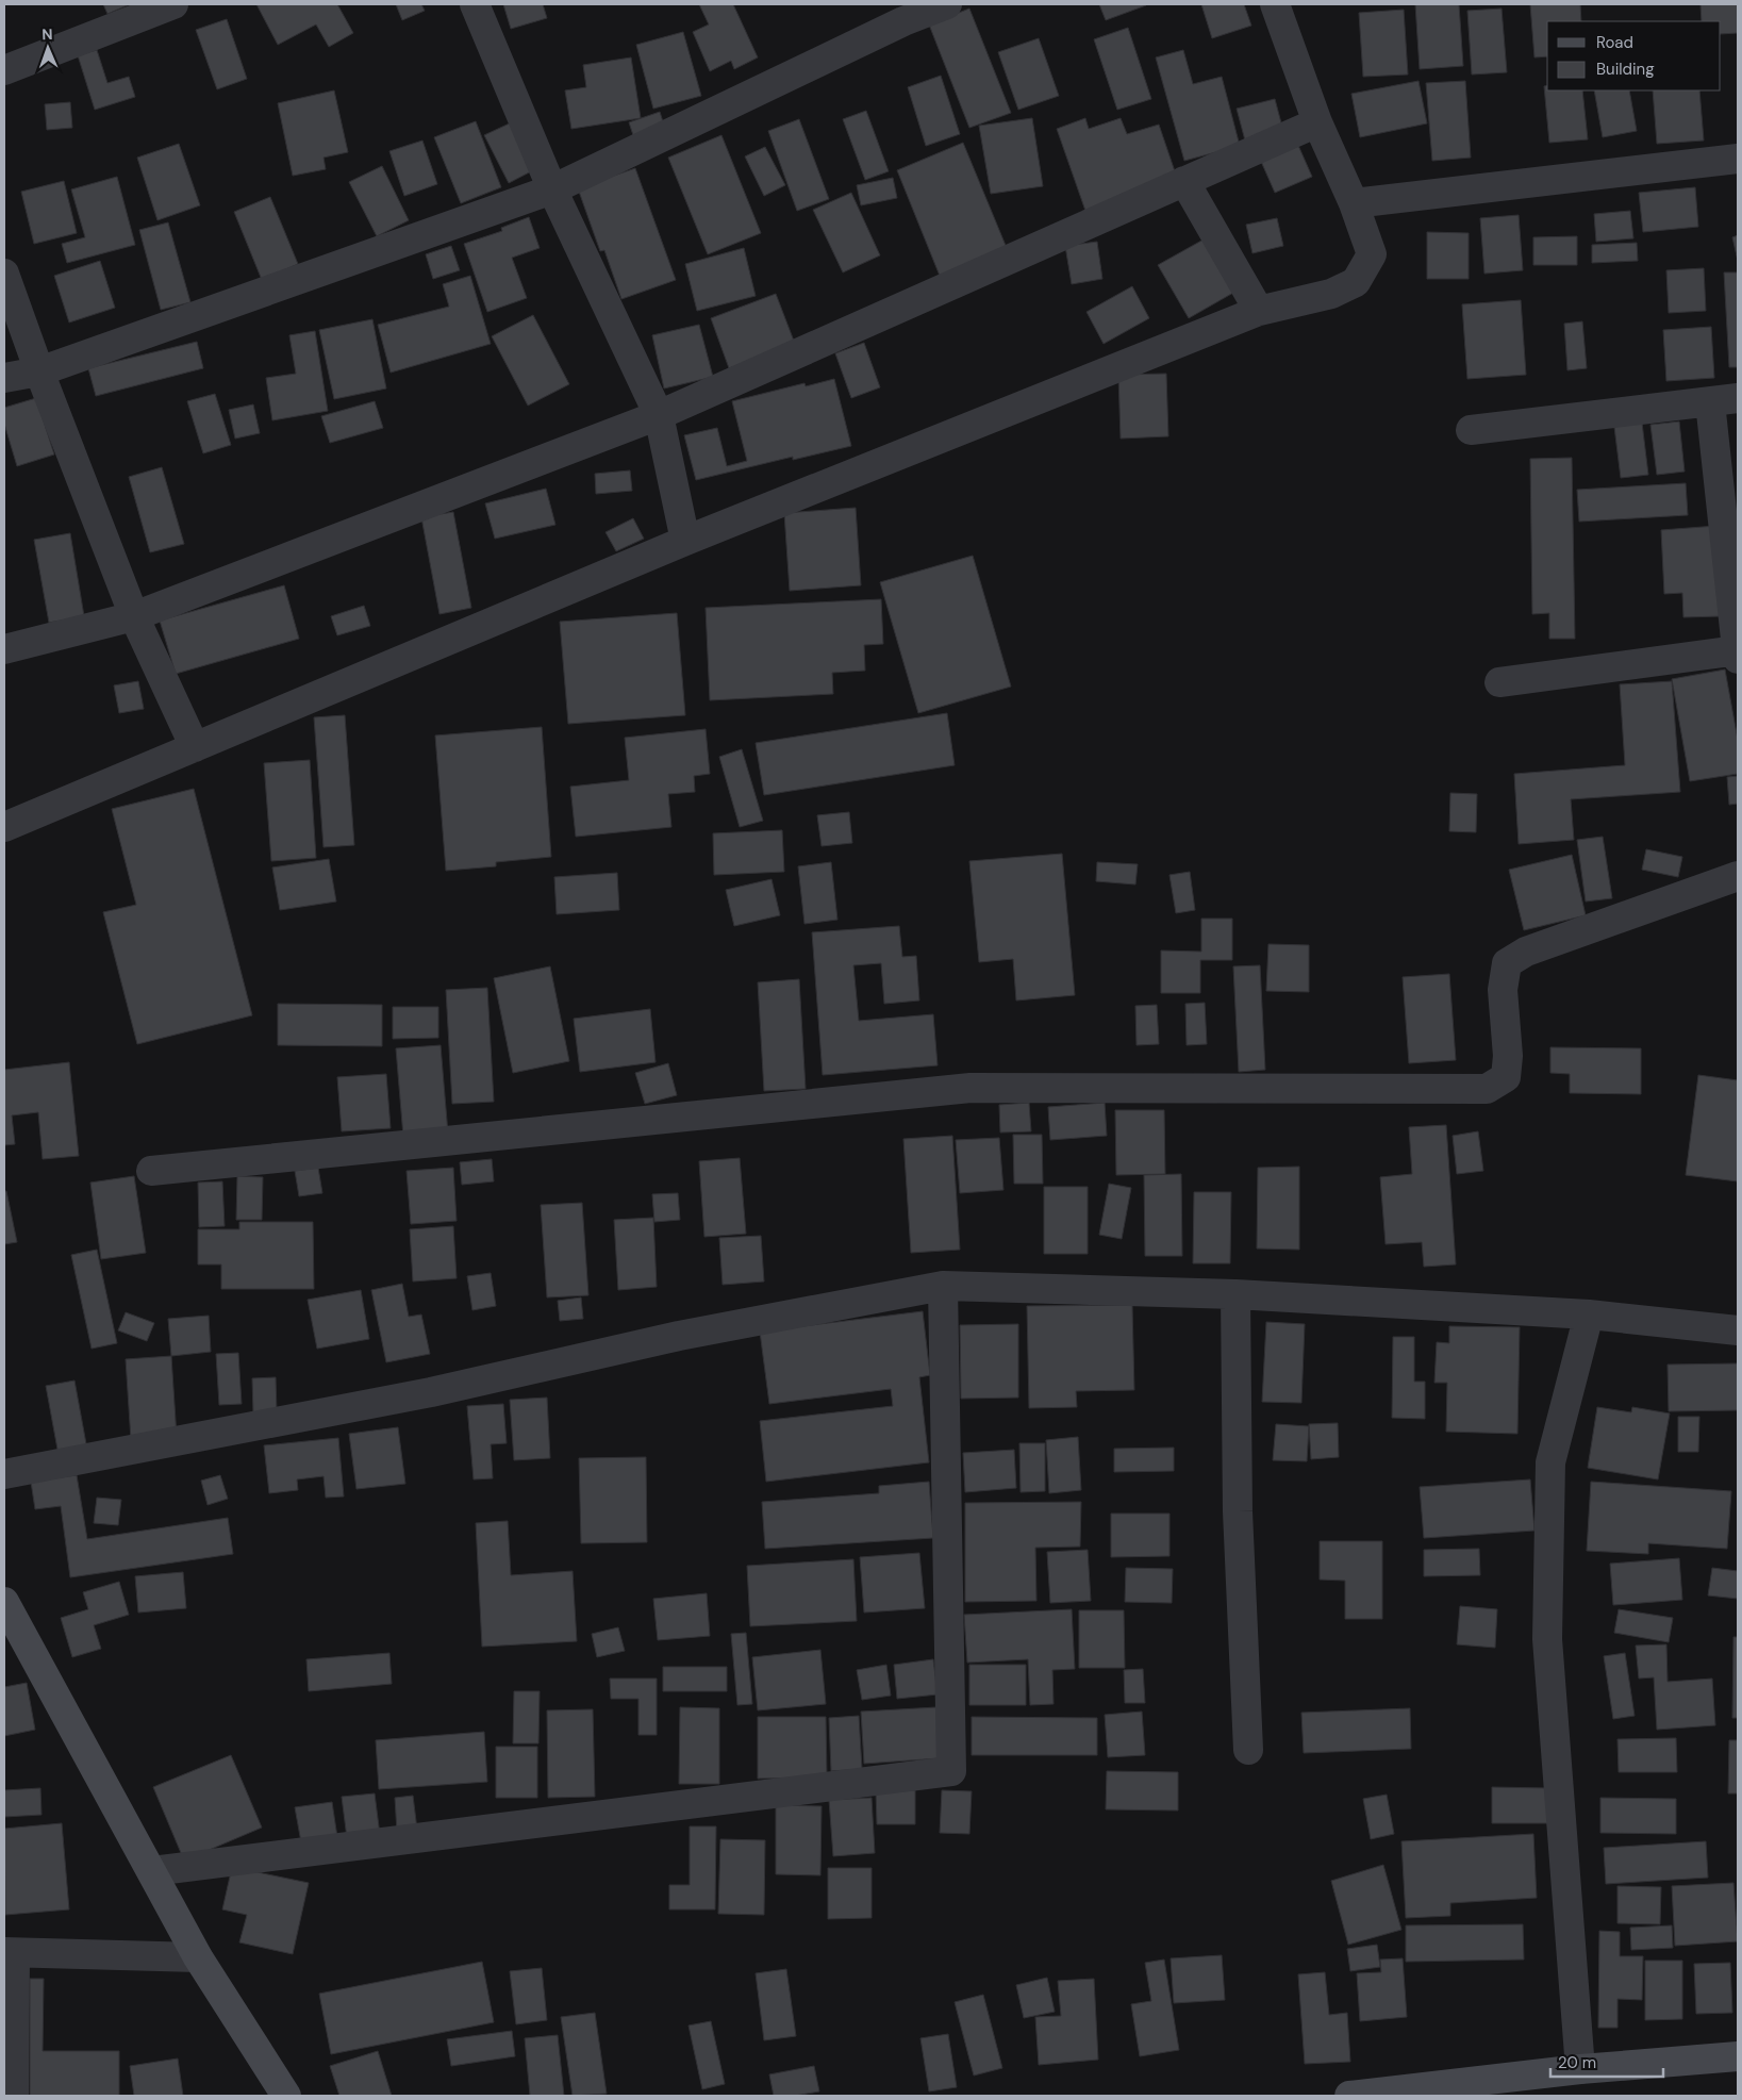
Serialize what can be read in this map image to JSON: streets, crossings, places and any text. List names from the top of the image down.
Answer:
{
  "legend": ["Road", "Building"],
  "scale_bar": "20 m",
  "north": "top"
}
